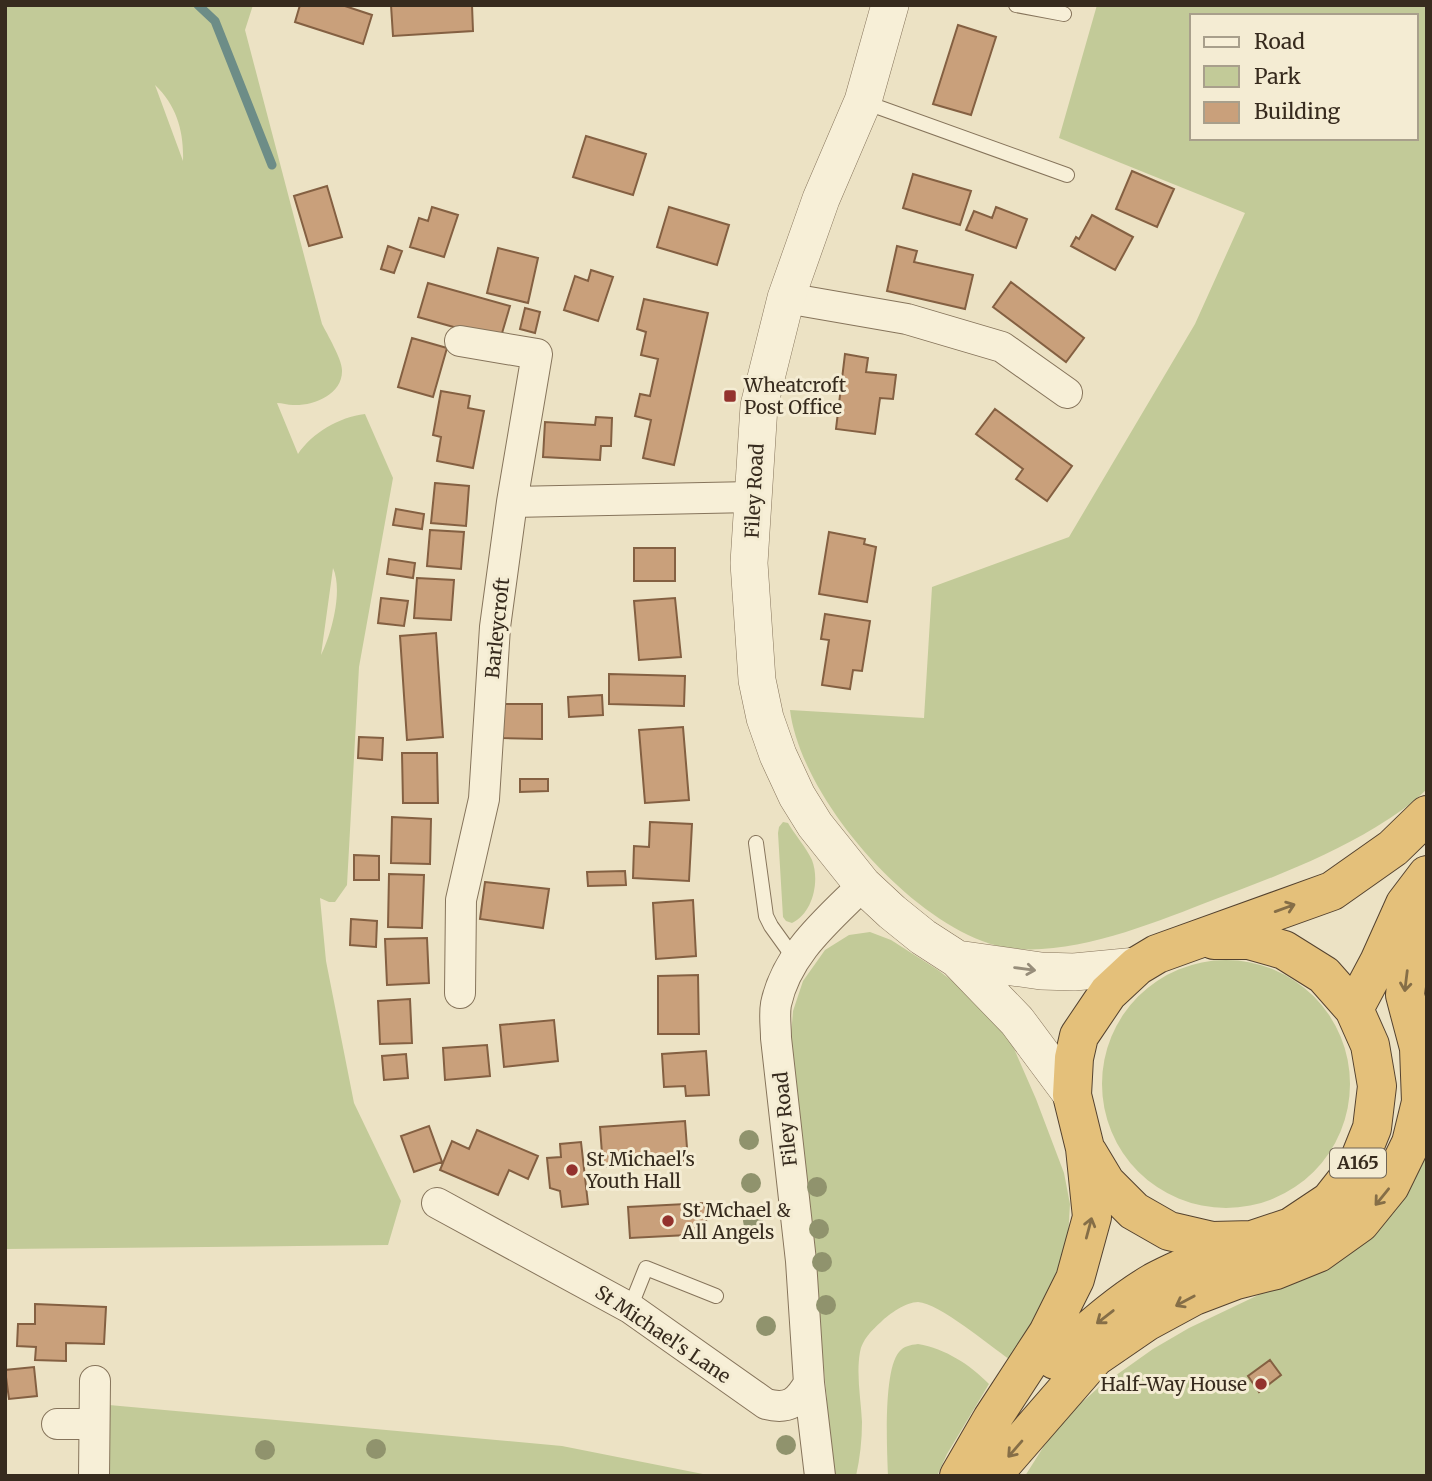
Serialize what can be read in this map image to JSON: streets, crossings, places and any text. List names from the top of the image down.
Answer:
{
  "streets": {
    "highway": ["Filey Road", "A165"],
    "street": ["Barleycroft", "St Michael's Lane"]
  },
  "crossings": [
    ["Filey Road", "St Michael's Lane"]
  ],
  "places": {
    "transit": ["Wheatcroft Post Office"],
    "other": ["St Michael's Youth Hall", "St Mchael & All Angels", "Half-Way House"]
  },
  "legend": ["Road", "Park", "Building"]
}
